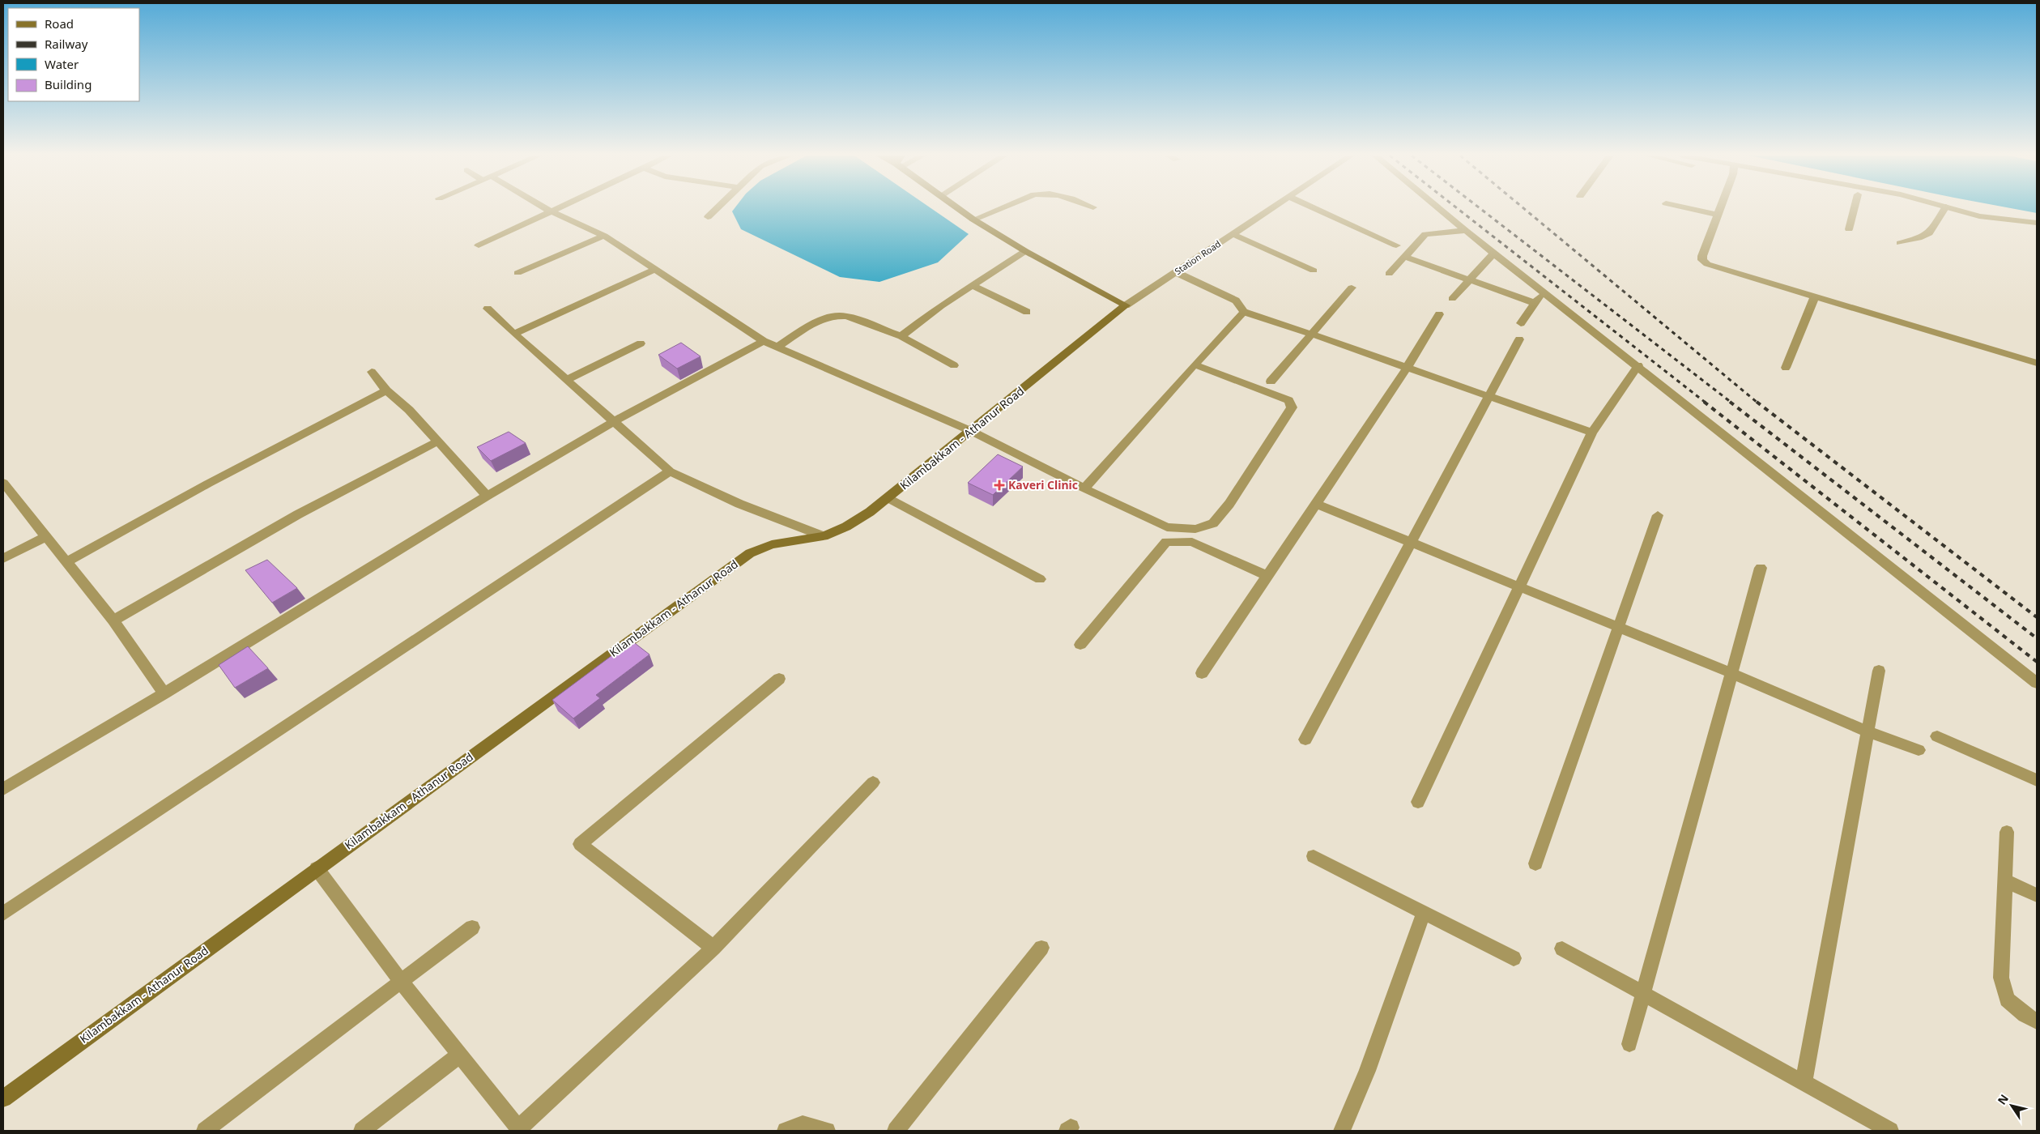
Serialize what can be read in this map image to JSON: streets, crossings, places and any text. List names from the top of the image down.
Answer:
{
  "streets": {
    "street": ["Station Road", "Kilambakkam - Athanur Road"]
  },
  "crossings": [
    ["Station Road", "Kilambakkam - Athanur Road"]
  ],
  "places": {
    "health": ["Kaveri Clinic"]
  },
  "legend": [
    "Road",
    "Railway",
    "Water",
    "Building"
  ],
  "north": "top left"
}
